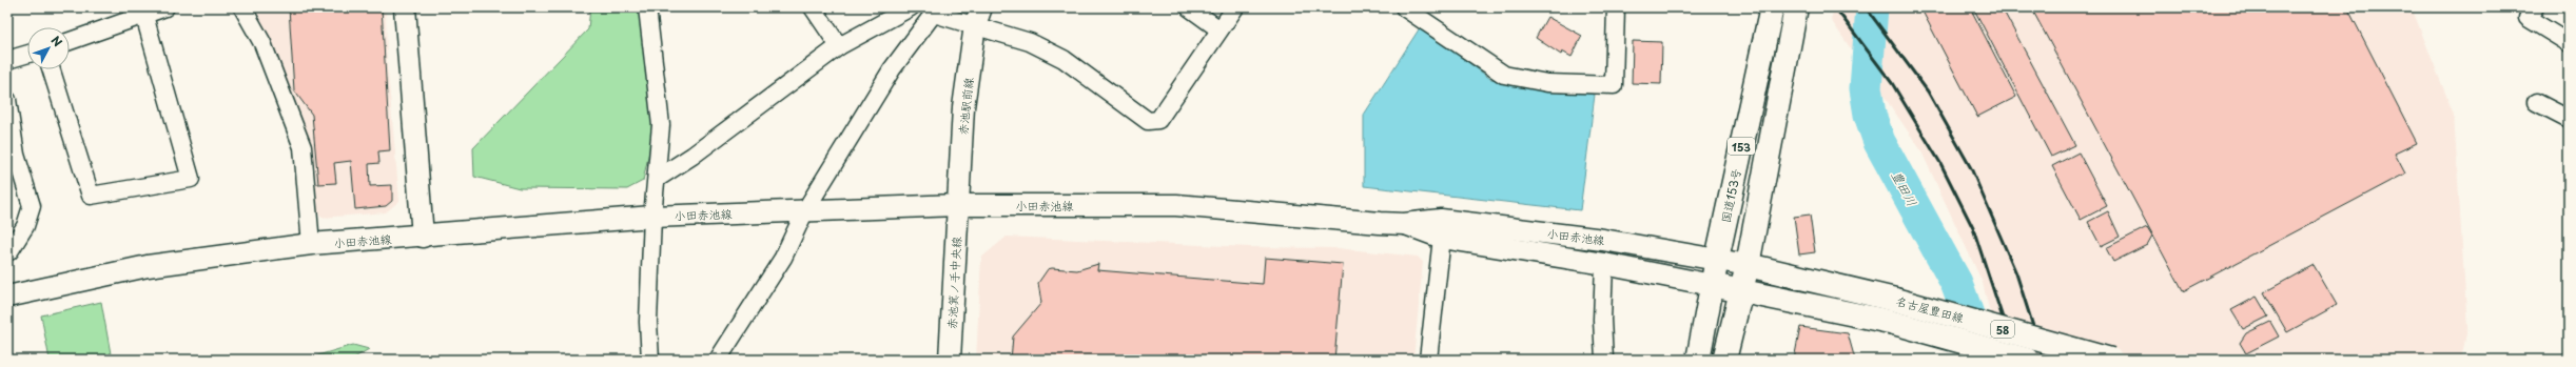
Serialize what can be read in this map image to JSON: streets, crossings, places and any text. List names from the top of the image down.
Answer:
{
  "streets": {
    "main road": [
      "153",
      "国道153号",
      "名古屋豊田線",
      "58"
    ],
    "street": ["赤池駅前線", "小田赤池線", "赤池箕ノ手中央線"]
  },
  "crossings": [
    ["赤池駅前線", "小田赤池線"],
    ["赤池駅前線", "赤池箕ノ手中央線"],
    ["153", "小田赤池線"],
    ["153", "名古屋豊田線"],
    ["国道153号", "小田赤池線"],
    ["国道153号", "名古屋豊田線"],
    ["小田赤池線", "赤池箕ノ手中央線"],
    ["小田赤池線", "名古屋豊田線"]
  ],
  "water": ["豊田川"],
  "north": "top right"
}
